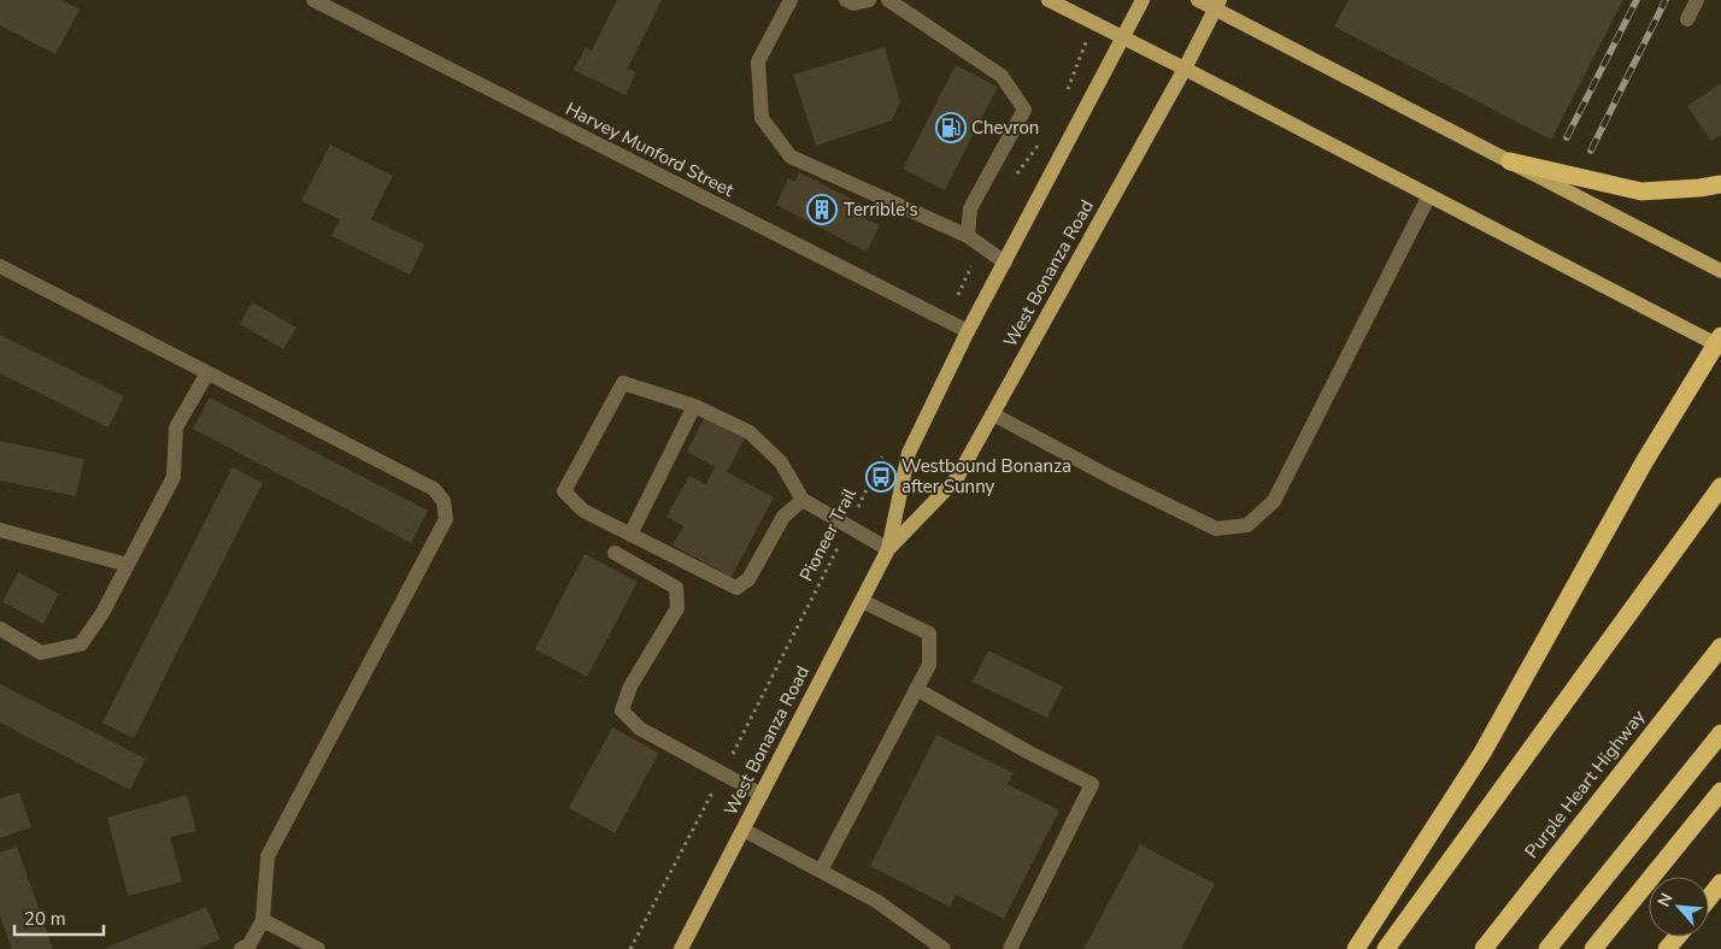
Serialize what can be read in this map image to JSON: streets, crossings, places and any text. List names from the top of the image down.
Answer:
{
  "streets": {
    "highway": ["Purple Heart Highway"],
    "main road": ["West Bonanza Road"],
    "street": ["Harvey Munford Street"],
    "path": ["Pioneer Trail"]
  },
  "crossings": [
    ["Harvey Munford Street", "West Bonanza Road"]
  ],
  "places": {
    "fuel station": ["Chevron"],
    "building": ["Terrible's"],
    "bus stop": ["Westbound Bonanza after Sunny"]
  },
  "scale_bar": "20 m",
  "north": "top left"
}
